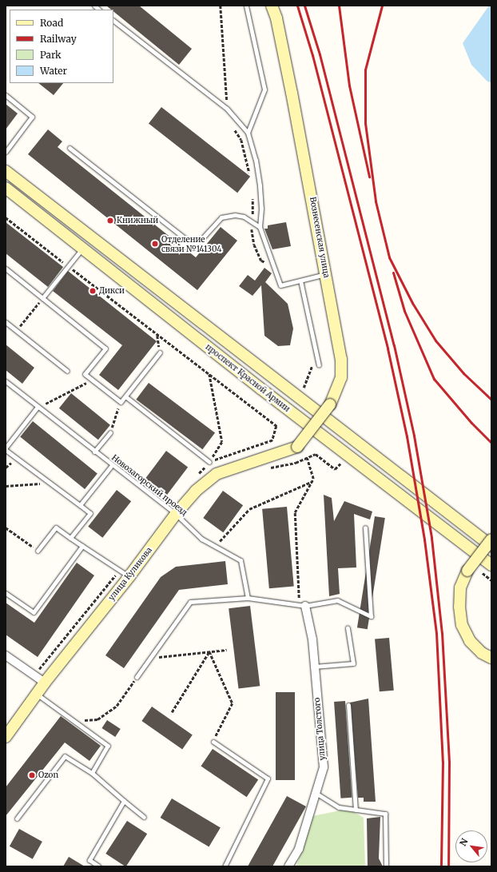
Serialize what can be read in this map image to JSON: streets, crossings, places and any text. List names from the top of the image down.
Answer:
{
  "streets": {
    "main road": ["Вознесенская улица", "проспект Красной Армии", "улица Куликова"],
    "street": ["улица Толстого"],
    "lane": ["Новозагорский проезд"]
  },
  "crossings": [
    ["Вознесенская улица", "улица Куликова"],
    ["Новозагорский проезд", "улица Куликова"]
  ],
  "places": [
    "Книжный",
    "Отделение связи №141304",
    "Дикси",
    "Ozon"
  ],
  "legend": [
    "Road",
    "Railway",
    "Park",
    "Water"
  ],
  "north": "top left"
}
